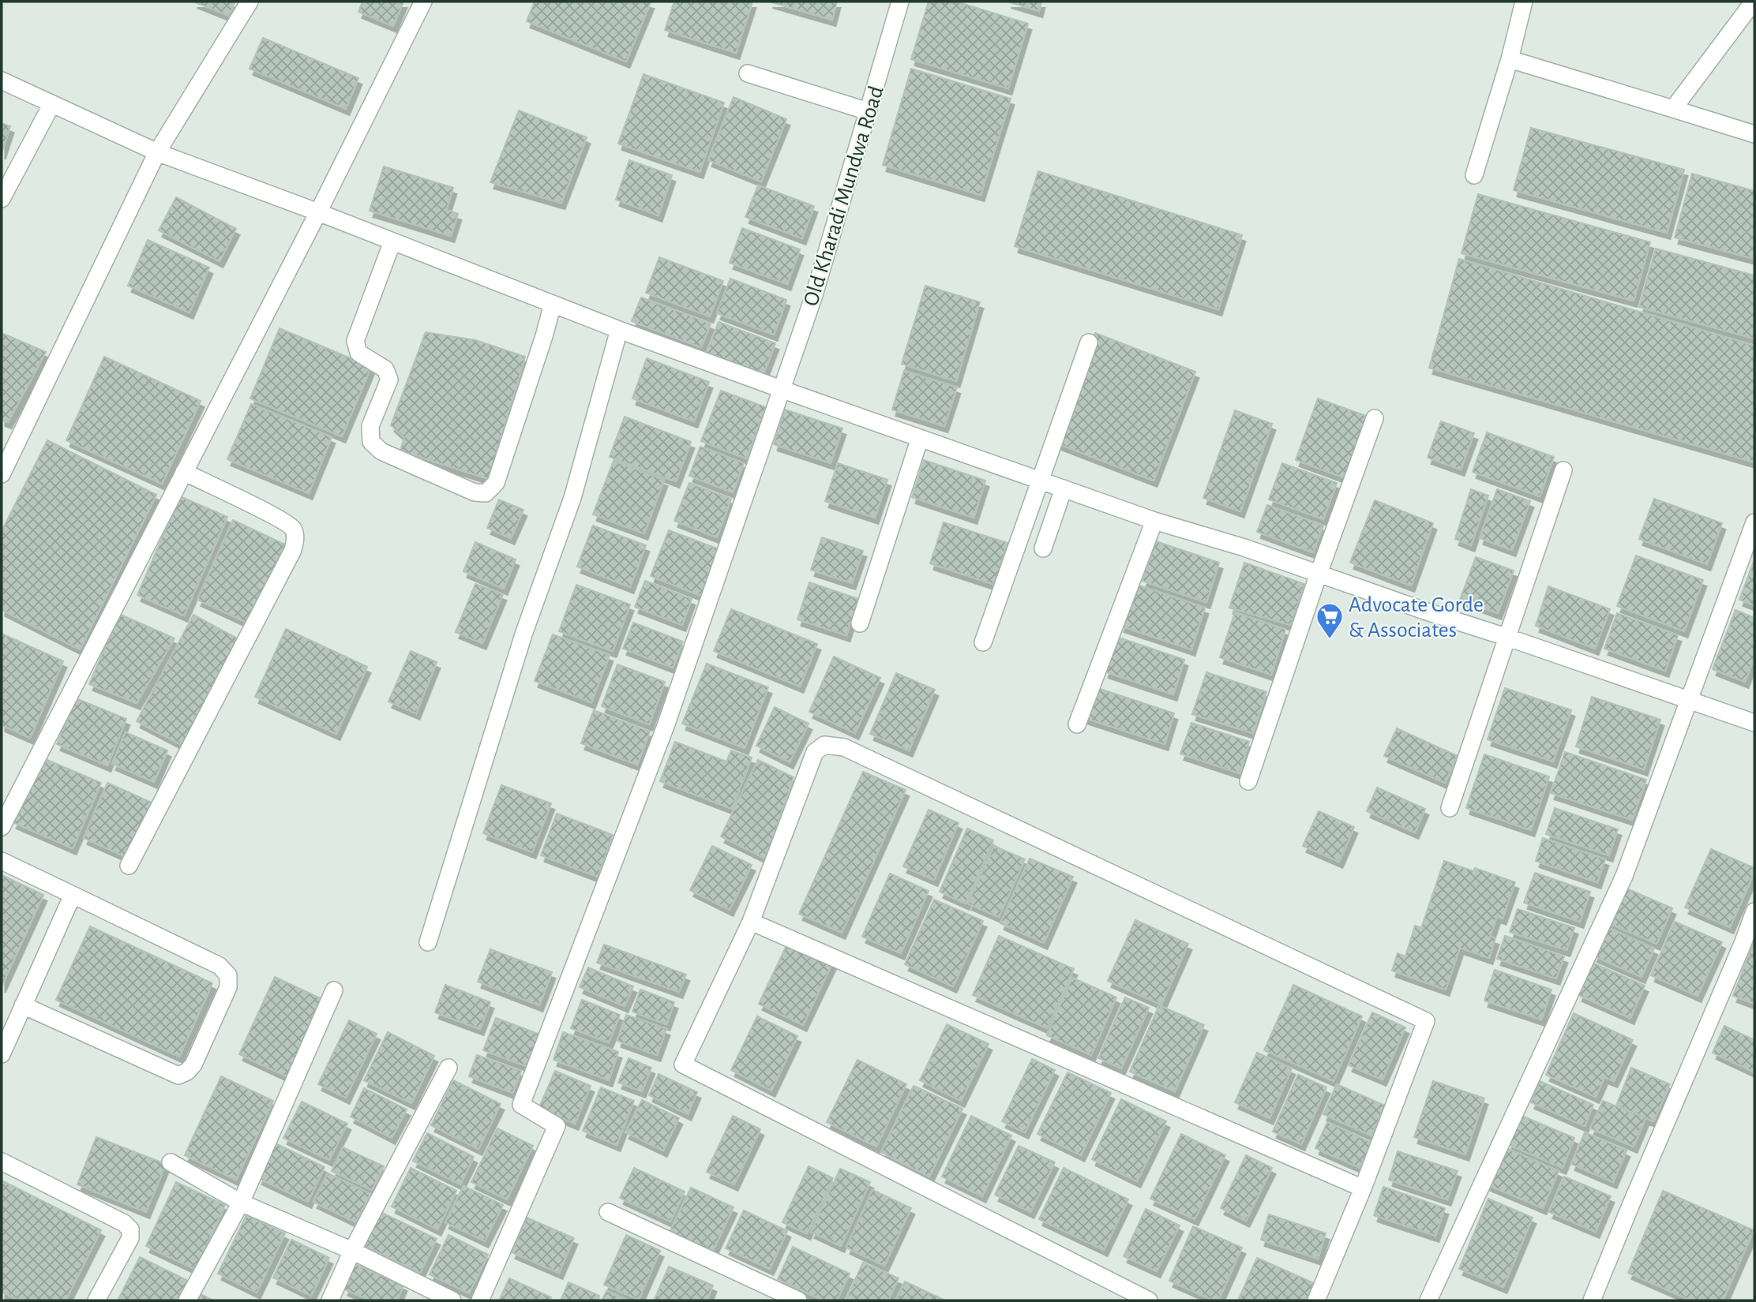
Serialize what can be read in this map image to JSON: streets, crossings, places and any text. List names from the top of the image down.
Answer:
{
  "streets": {
    "street": ["Old Kharadi Mundwa Road"]
  },
  "places": {
    "supermarket": ["Advocate Gorde & Associates"]
  }
}
